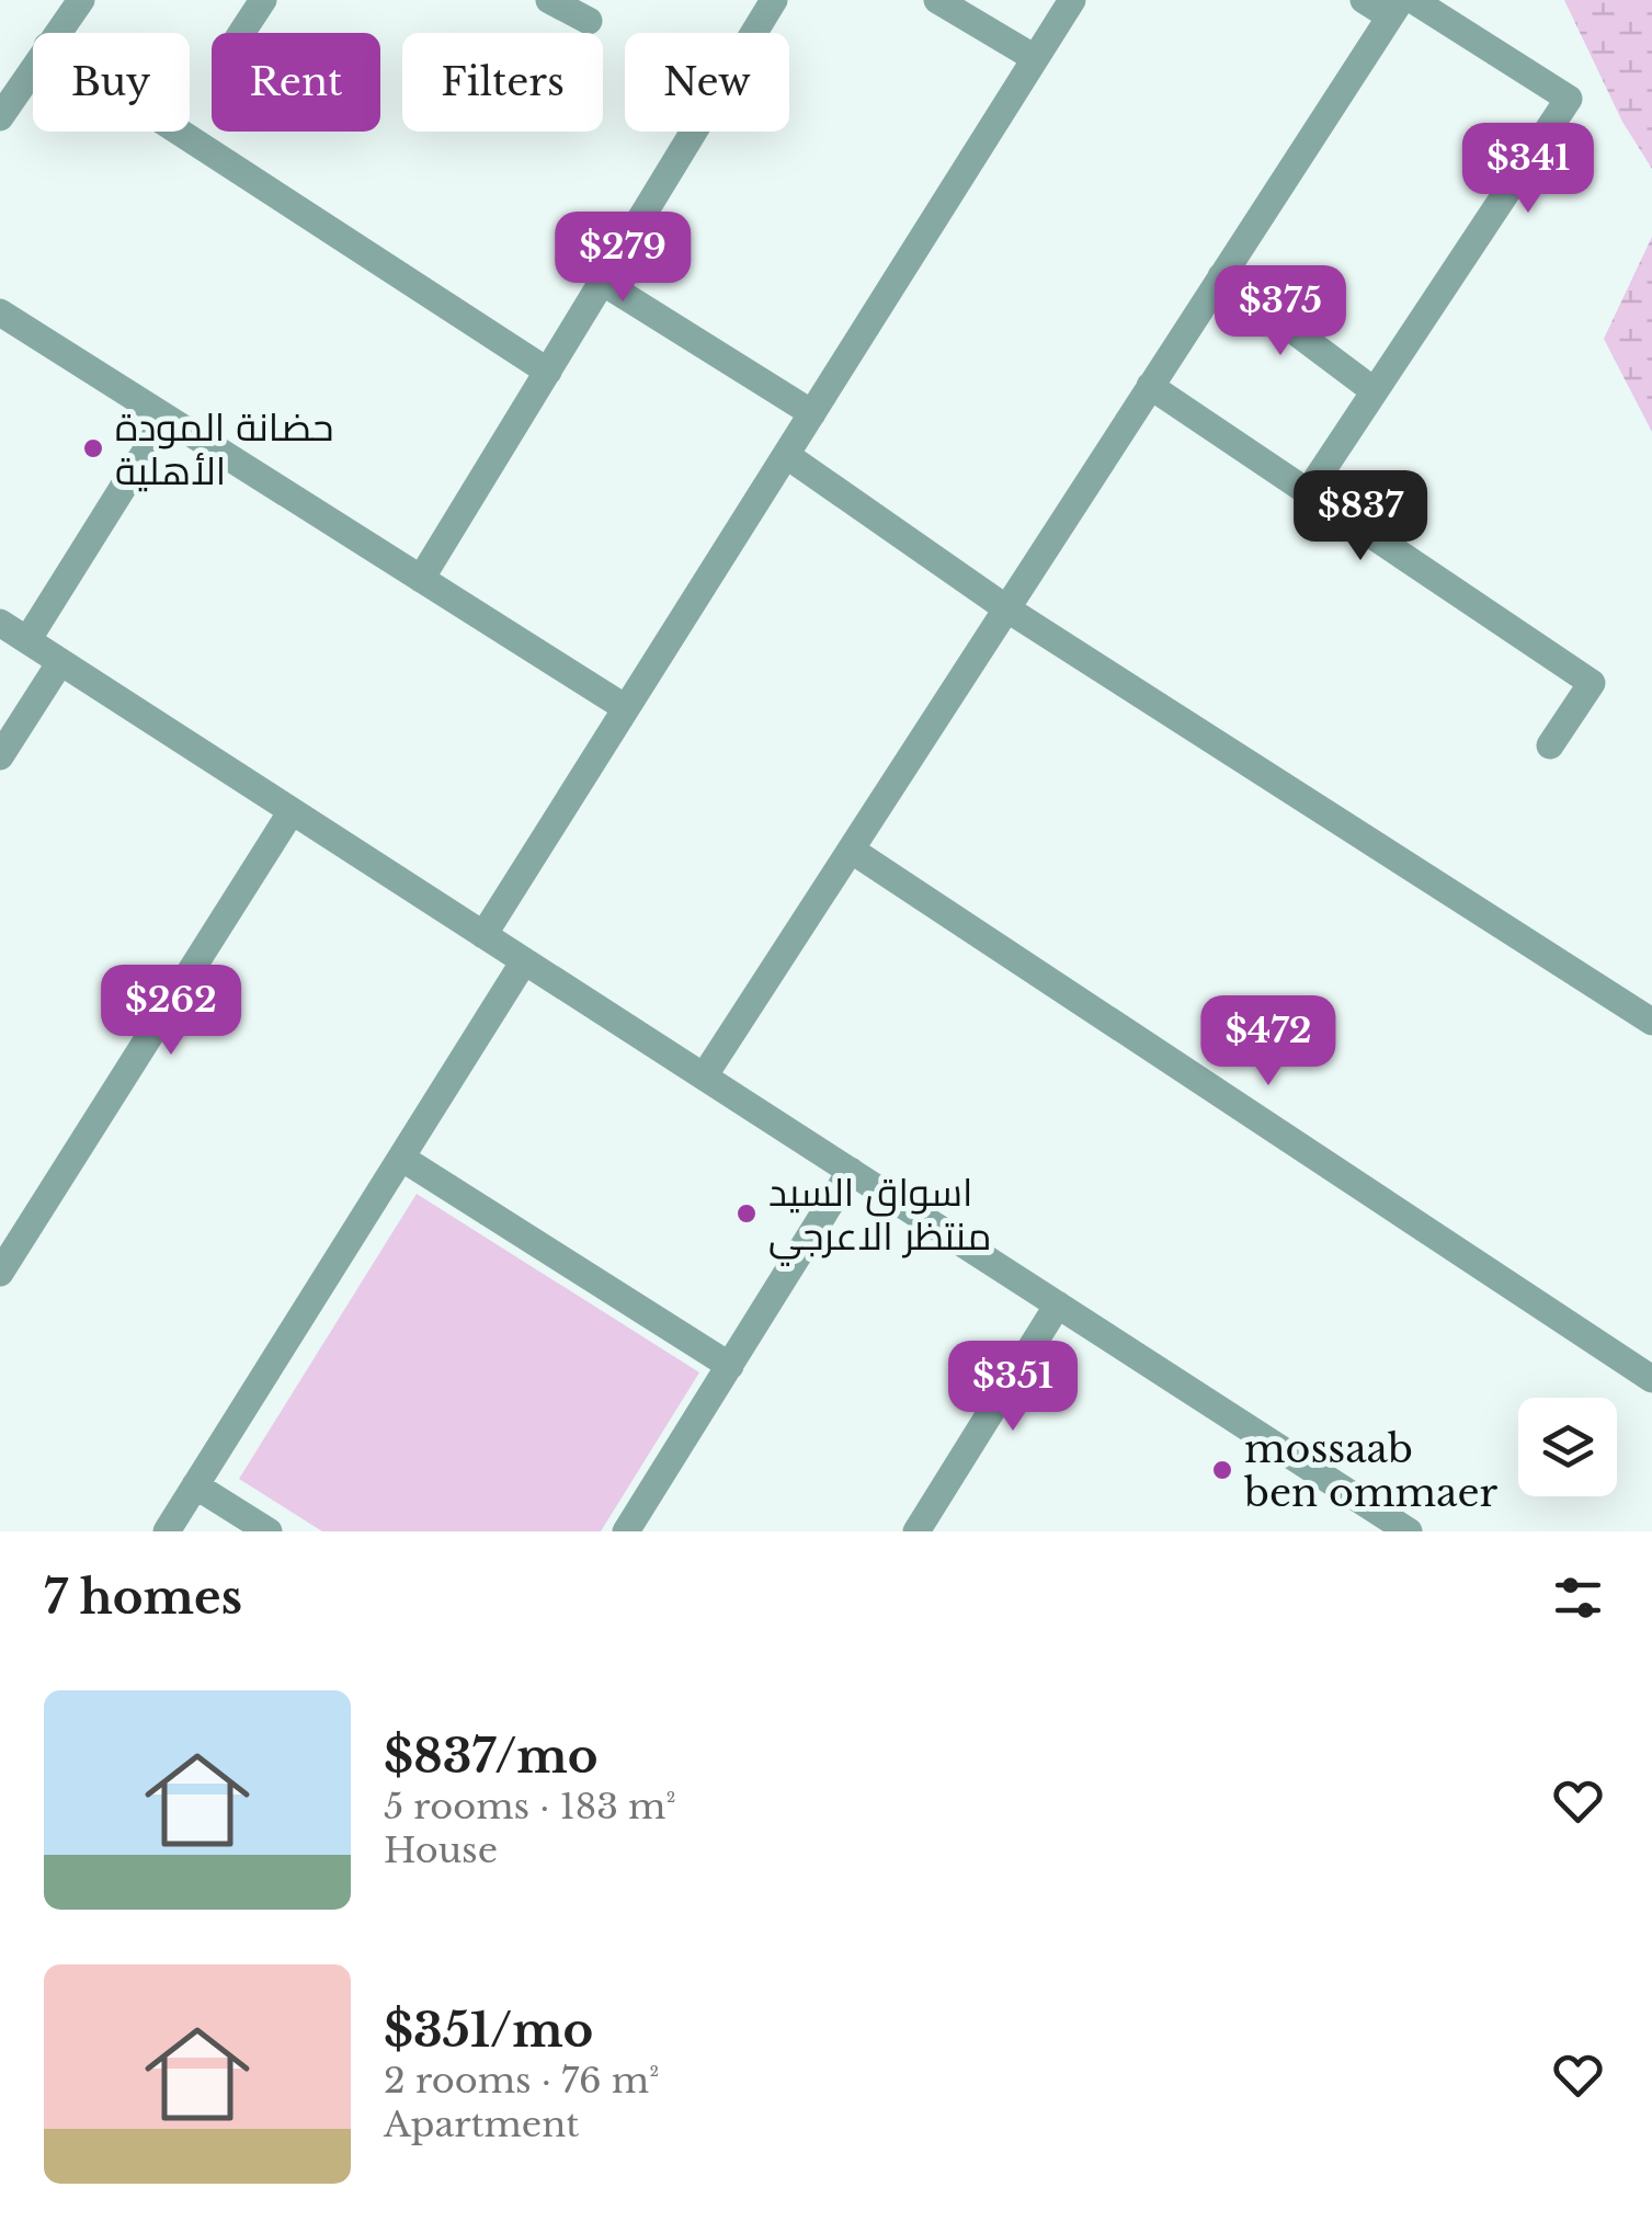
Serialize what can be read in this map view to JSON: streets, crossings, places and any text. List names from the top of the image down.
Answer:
{
  "places": ["حضانة المودة الأهلية", "اسواق السيد منتظر الاعرجي", "mossaab ben ommaer"],
  "page": {
    "chip": [
      "Buy",
      "Rent",
      "Filters",
      "New"
    ],
    "price": [
      "$341",
      "$279",
      "$375",
      "$837",
      "$262",
      "$472",
      "$351"
    ],
    "heading": "7 homes",
    "list": [
      {
        "name": "$837/mo",
        "note": "5 rooms · 183 m² · House"
      },
      {
        "name": "$351/mo",
        "note": "2 rooms · 76 m² · Apartment"
      }
    ]
  }
}
